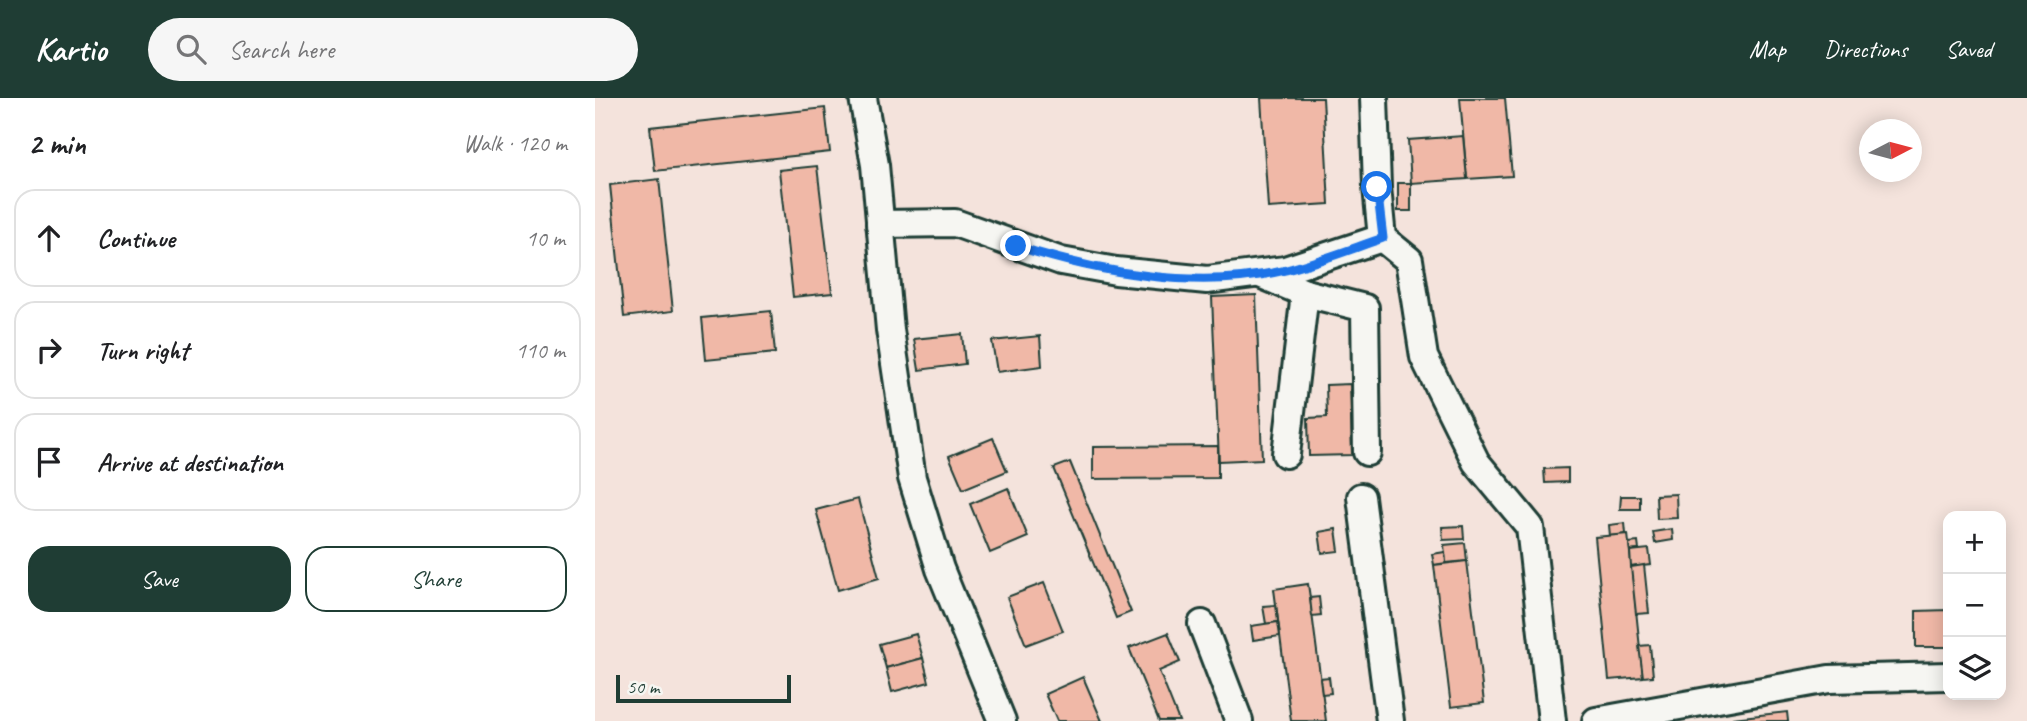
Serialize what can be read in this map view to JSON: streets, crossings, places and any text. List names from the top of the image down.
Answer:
{
  "scale_bar": "50 m",
  "north": "right",
  "page": {
    "header": "Kartio",
    "search": "Search here",
    "nav": ["Map", "Directions", "Saved"],
    "heading": ["2 min", "Walk · 120 m"],
    "list": [
      ["Continue", "10 m"],
      ["Turn right", "110 m"],
      "Arrive at destination"
    ],
    "map_buttons": ["+", "−"],
    "buttons": ["Save", "Share"],
    "scale": "50 m"
  }
}
